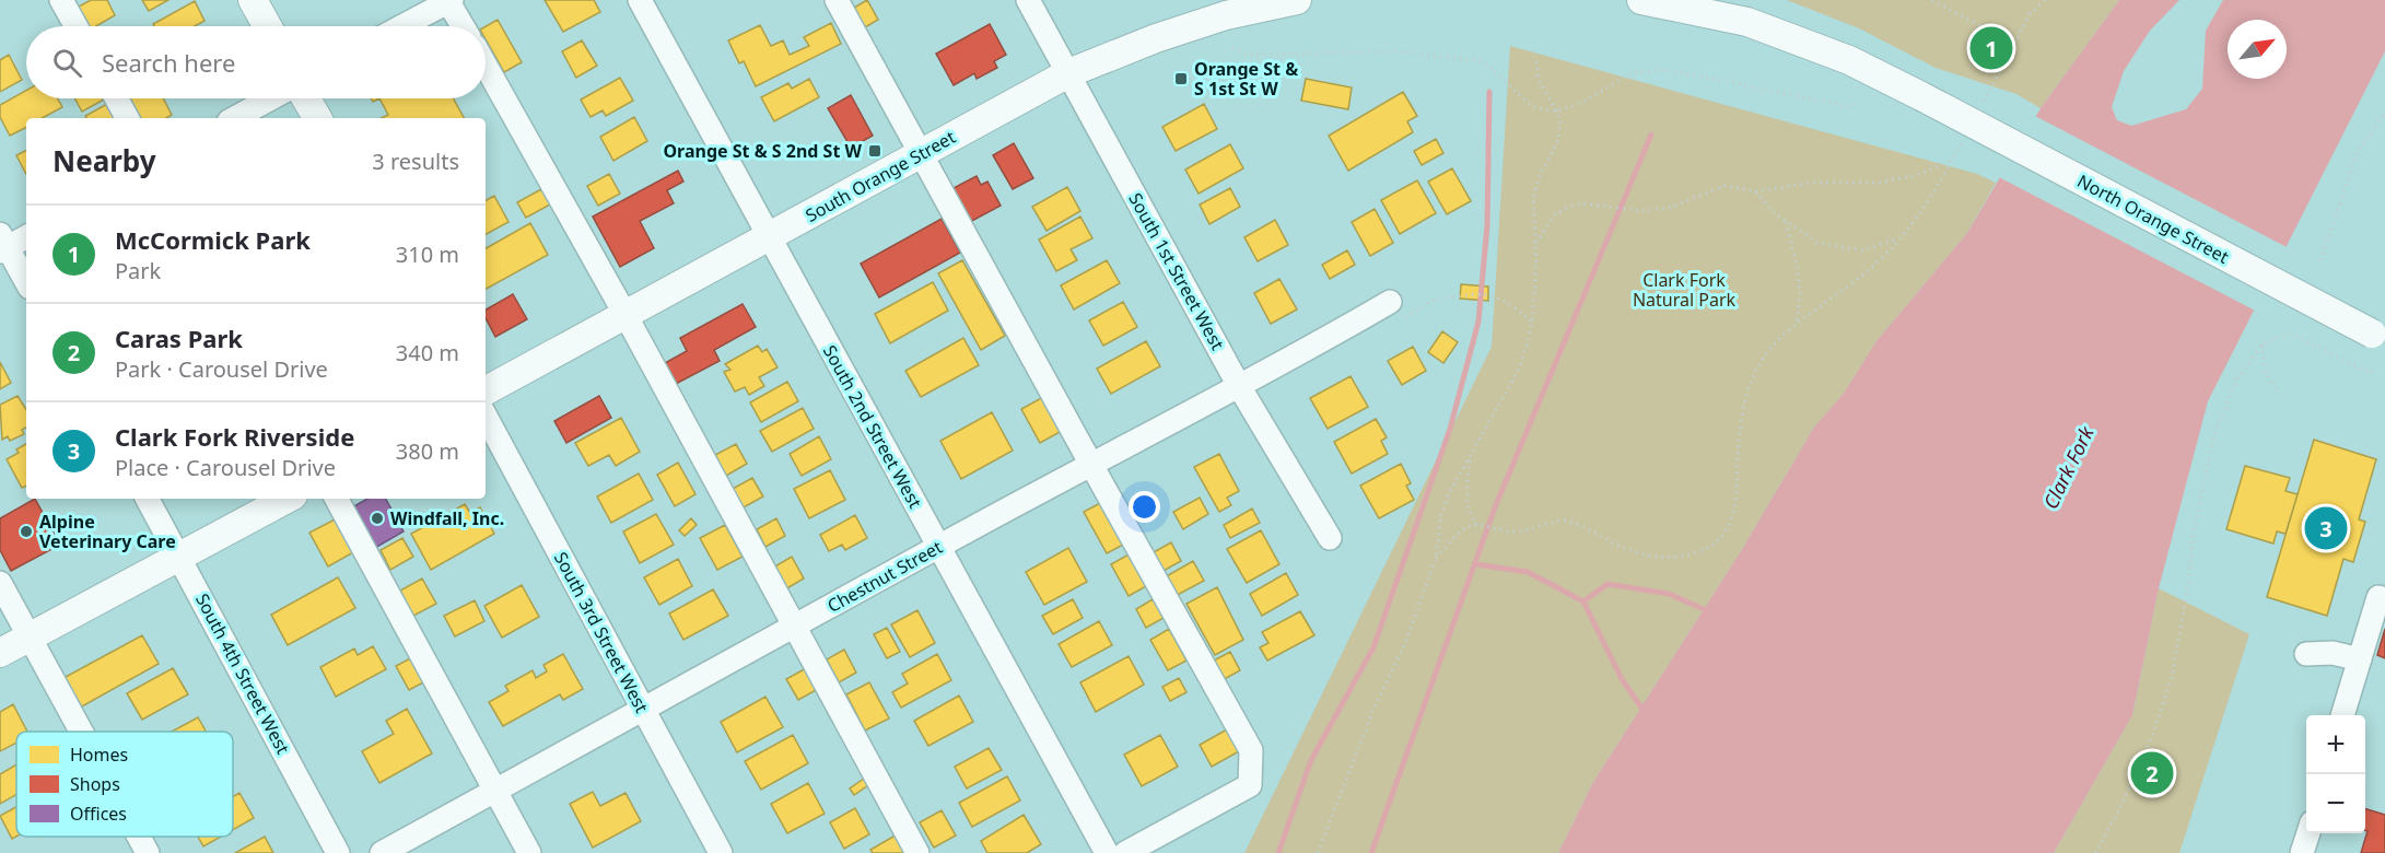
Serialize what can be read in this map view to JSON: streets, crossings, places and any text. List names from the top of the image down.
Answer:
{
  "streets": {
    "main road": ["South Orange Street", "North Orange Street"],
    "street": [
      "South 1st Street West",
      "South 2nd Street West",
      "Chestnut Street",
      "South 3rd Street West",
      "South 4th Street West"
    ]
  },
  "crossings": [
    ["South Orange Street", "South 1st Street West"],
    ["South Orange Street", "South 2nd Street West"],
    ["South 1st Street West", "Chestnut Street"],
    ["South 2nd Street West", "Chestnut Street"],
    ["Chestnut Street", "South 3rd Street West"]
  ],
  "water": ["Clark Fork"],
  "parks": ["Clark Fork Natural Park"],
  "places": {
    "transit": ["Orange St & S 1st St W", "Orange St & S 2nd St W"],
    "other": ["Windfall, Inc.", "Alpine Veterinary Care"]
  },
  "legend": ["Homes", "Shops", "Offices"],
  "north": "top right",
  "page": {
    "pins": ["1", "3", "2"],
    "search": "Search here",
    "heading": ["Nearby", "3 results"],
    "list": [
      {
        "mark": "1",
        "name": "McCormick Park",
        "note": "Park",
        "value": "310 m"
      },
      {
        "mark": "2",
        "name": "Caras Park",
        "note": "Park · Carousel Drive",
        "value": "340 m"
      },
      {
        "mark": "3",
        "name": "Clark Fork Riverside",
        "note": "Place · Carousel Drive",
        "value": "380 m"
      }
    ],
    "map_buttons": ["+", "−"]
  }
}
